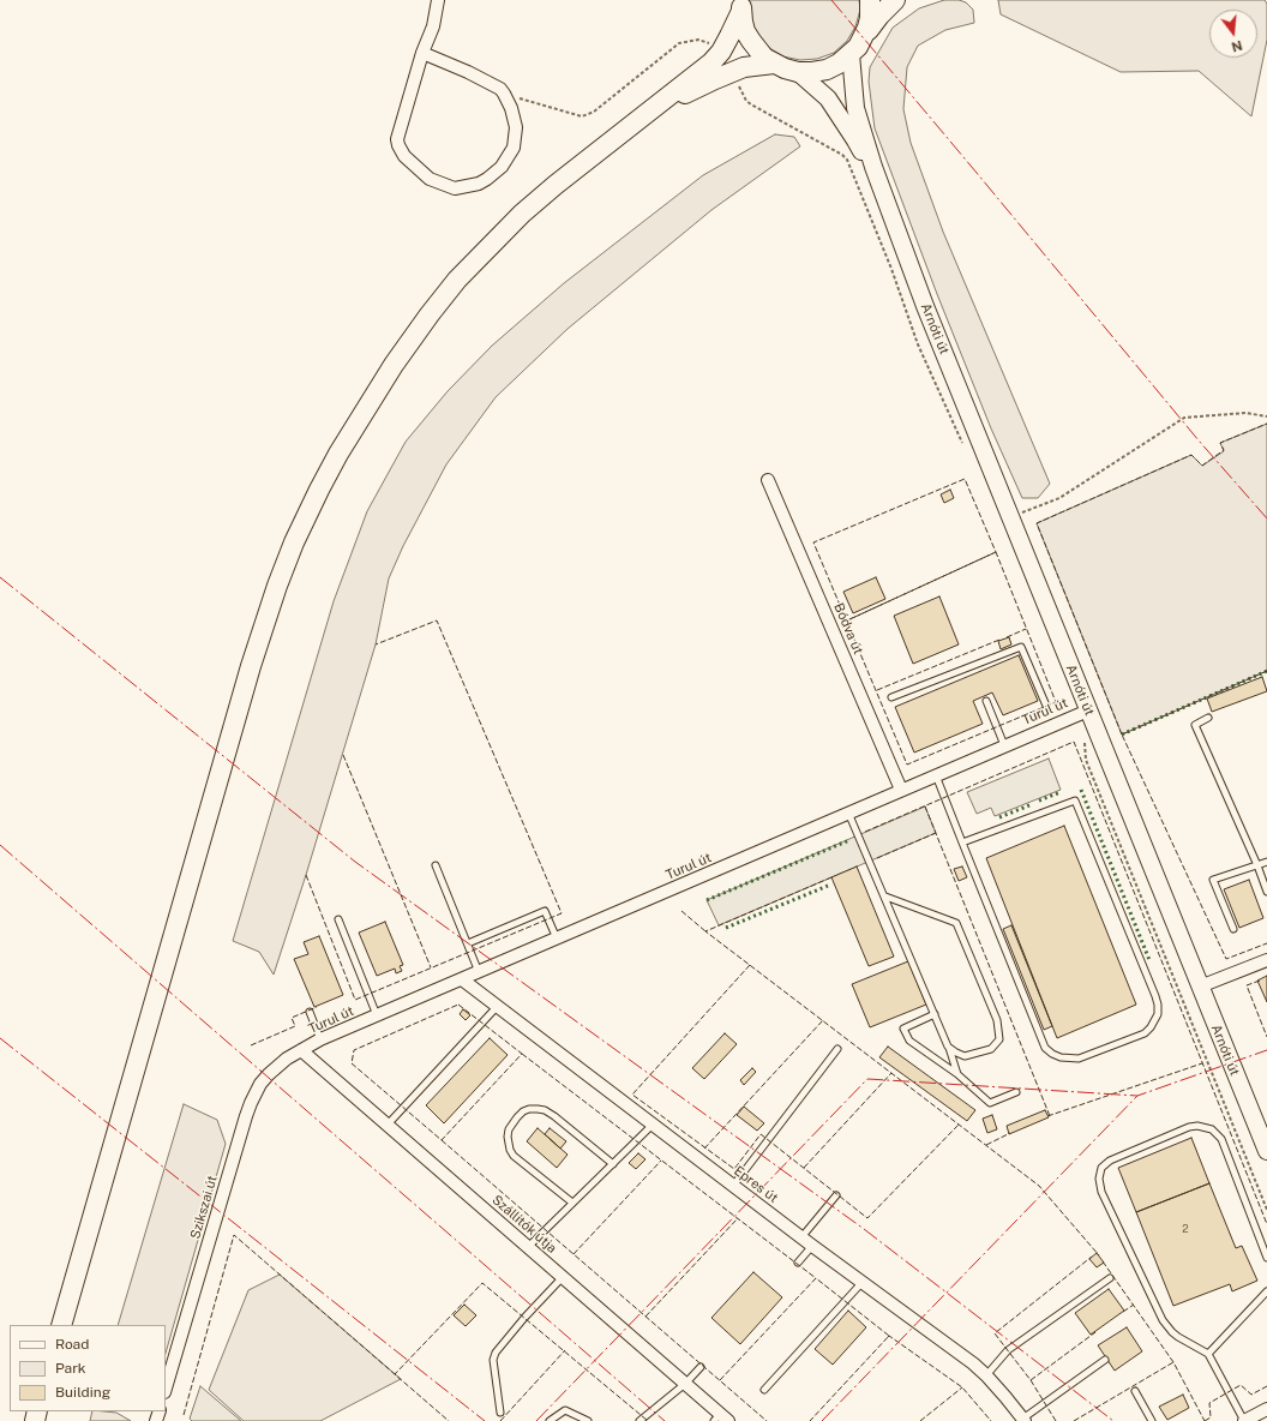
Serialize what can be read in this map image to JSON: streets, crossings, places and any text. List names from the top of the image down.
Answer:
{
  "streets": {
    "main road": ["Arnóti út"],
    "street": [
      "Bódva út",
      "Turul út",
      "Epres út",
      "Szikszai út",
      "Szállítók útja"
    ]
  },
  "crossings": [
    ["Arnóti út", "Turul út"],
    ["Bódva út", "Turul út"],
    ["Turul út", "Epres út"],
    ["Turul út", "Szikszai út"],
    ["Turul út", "Szállítók útja"],
    ["Szikszai út", "Szállítók útja"]
  ],
  "house_numbers": ["2"],
  "legend": ["Road", "Park", "Building"],
  "north": "bottom"
}
